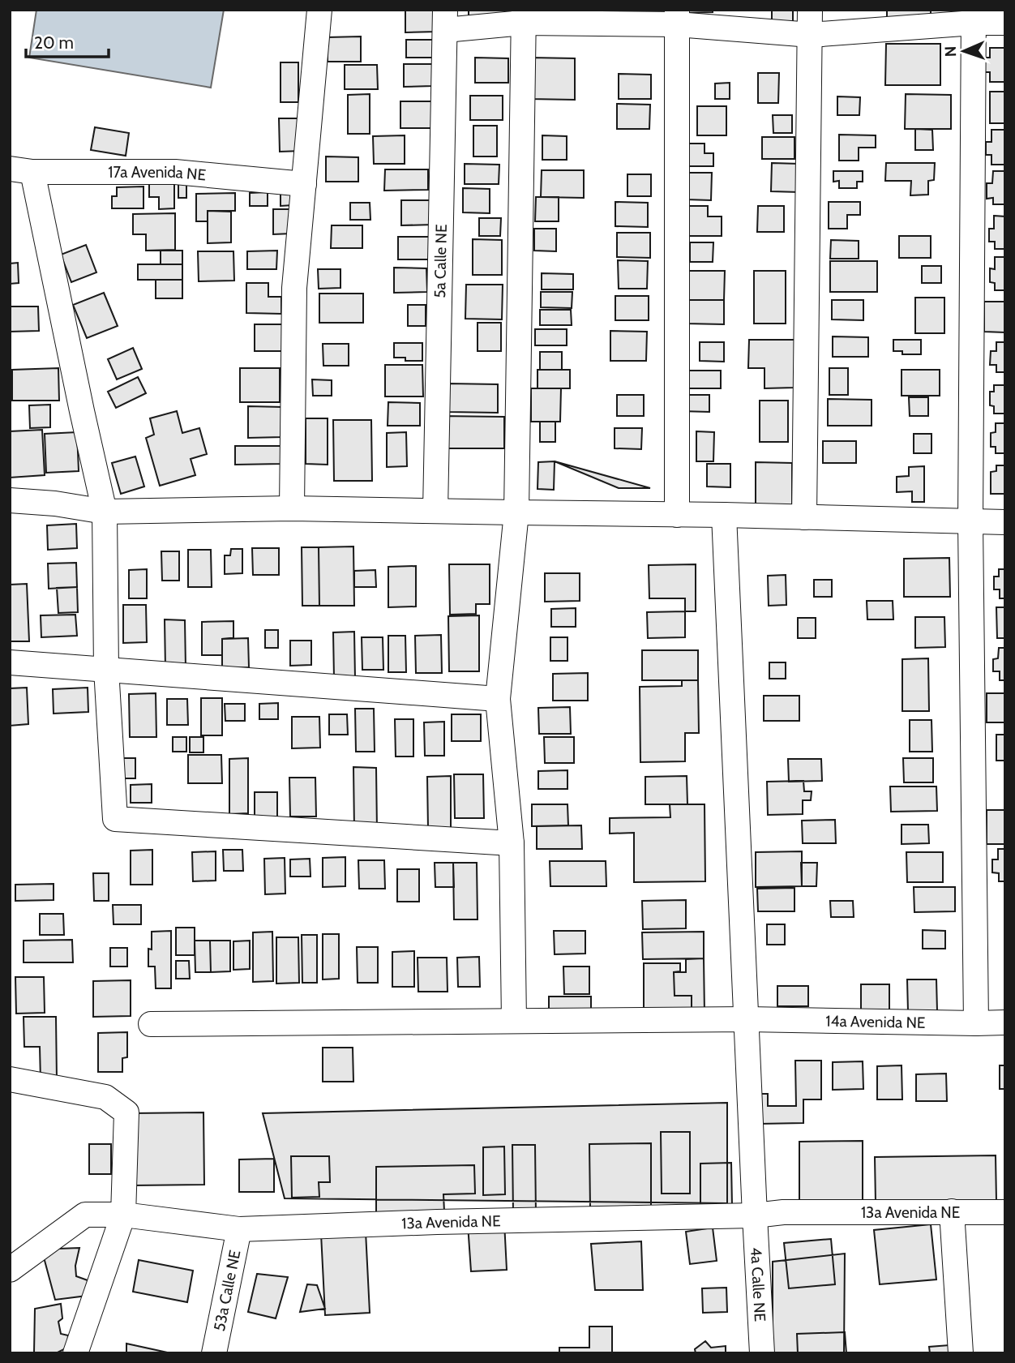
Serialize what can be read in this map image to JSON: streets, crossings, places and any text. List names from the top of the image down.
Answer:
{
  "streets": {
    "street": [
      "17a Avenida NE",
      "5a Calle NE",
      "14a Avenida NE",
      "13a Avenida NE",
      "4a Calle NE",
      "53a Calle NE"
    ]
  },
  "crossings": [
    ["14a Avenida NE", "4a Calle NE"],
    ["13a Avenida NE", "4a Calle NE"],
    ["13a Avenida NE", "53a Calle NE"]
  ],
  "scale_bar": "20 m",
  "north": "left"
}
